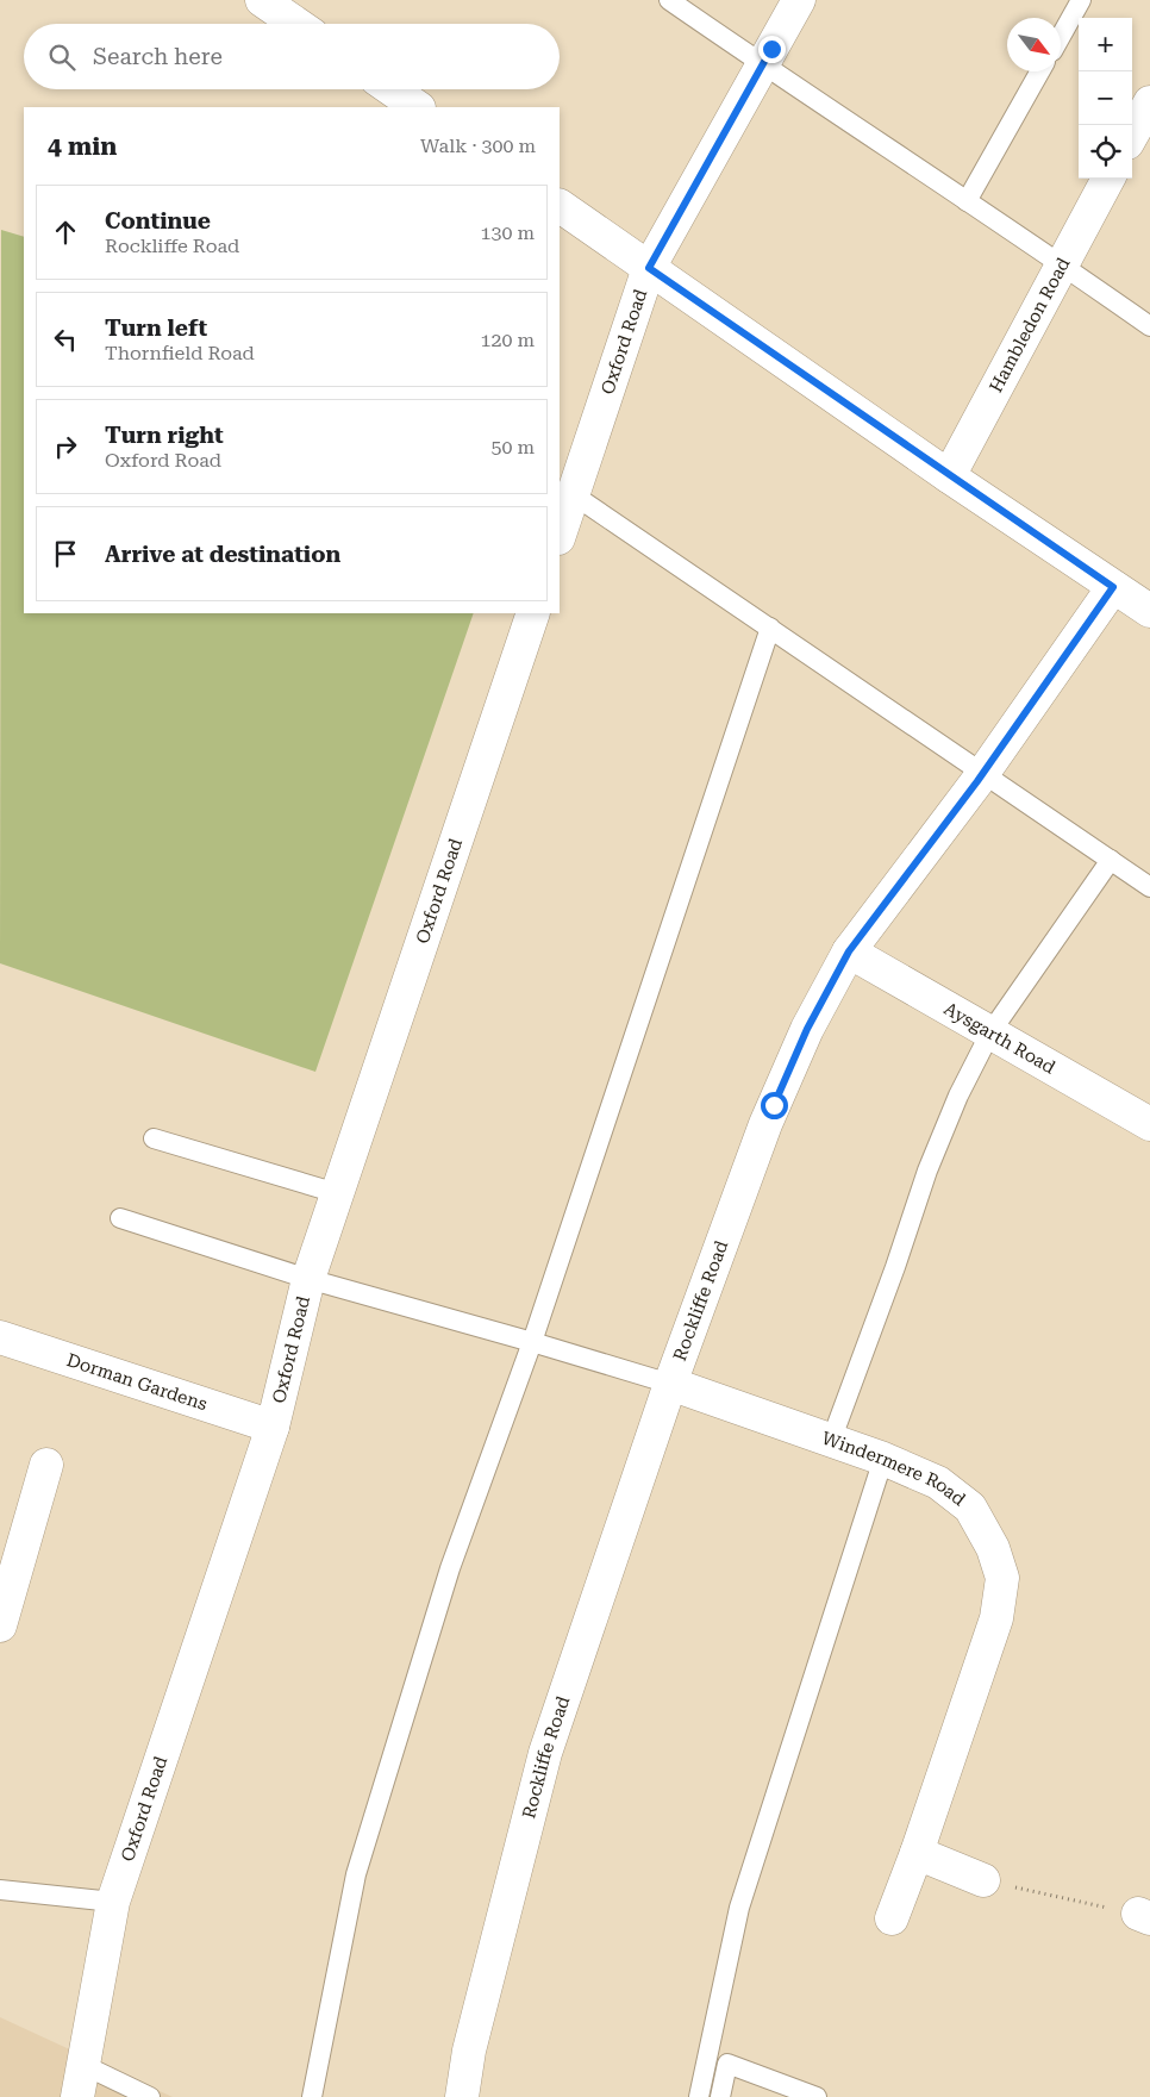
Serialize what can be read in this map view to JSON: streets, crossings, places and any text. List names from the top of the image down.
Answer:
{
  "streets": {
    "street": [
      "Hambledon Road",
      "Oxford Road",
      "Aysgarth Road",
      "Rockliffe Road",
      "Dorman Gardens",
      "Windermere Road"
    ]
  },
  "crossings": [
    ["Oxford Road", "Dorman Gardens"],
    ["Aysgarth Road", "Rockliffe Road"],
    ["Rockliffe Road", "Windermere Road"]
  ],
  "north": "bottom right",
  "page": {
    "map_buttons": ["+", "−"],
    "search": "Search here",
    "heading": ["4 min", "Walk · 300 m"],
    "list": [
      ["Continue", "Rockliffe Road", "130 m"],
      ["Turn left", "Thornfield Road", "120 m"],
      ["Turn right", "Oxford Road", "50 m"],
      "Arrive at destination"
    ]
  }
}
